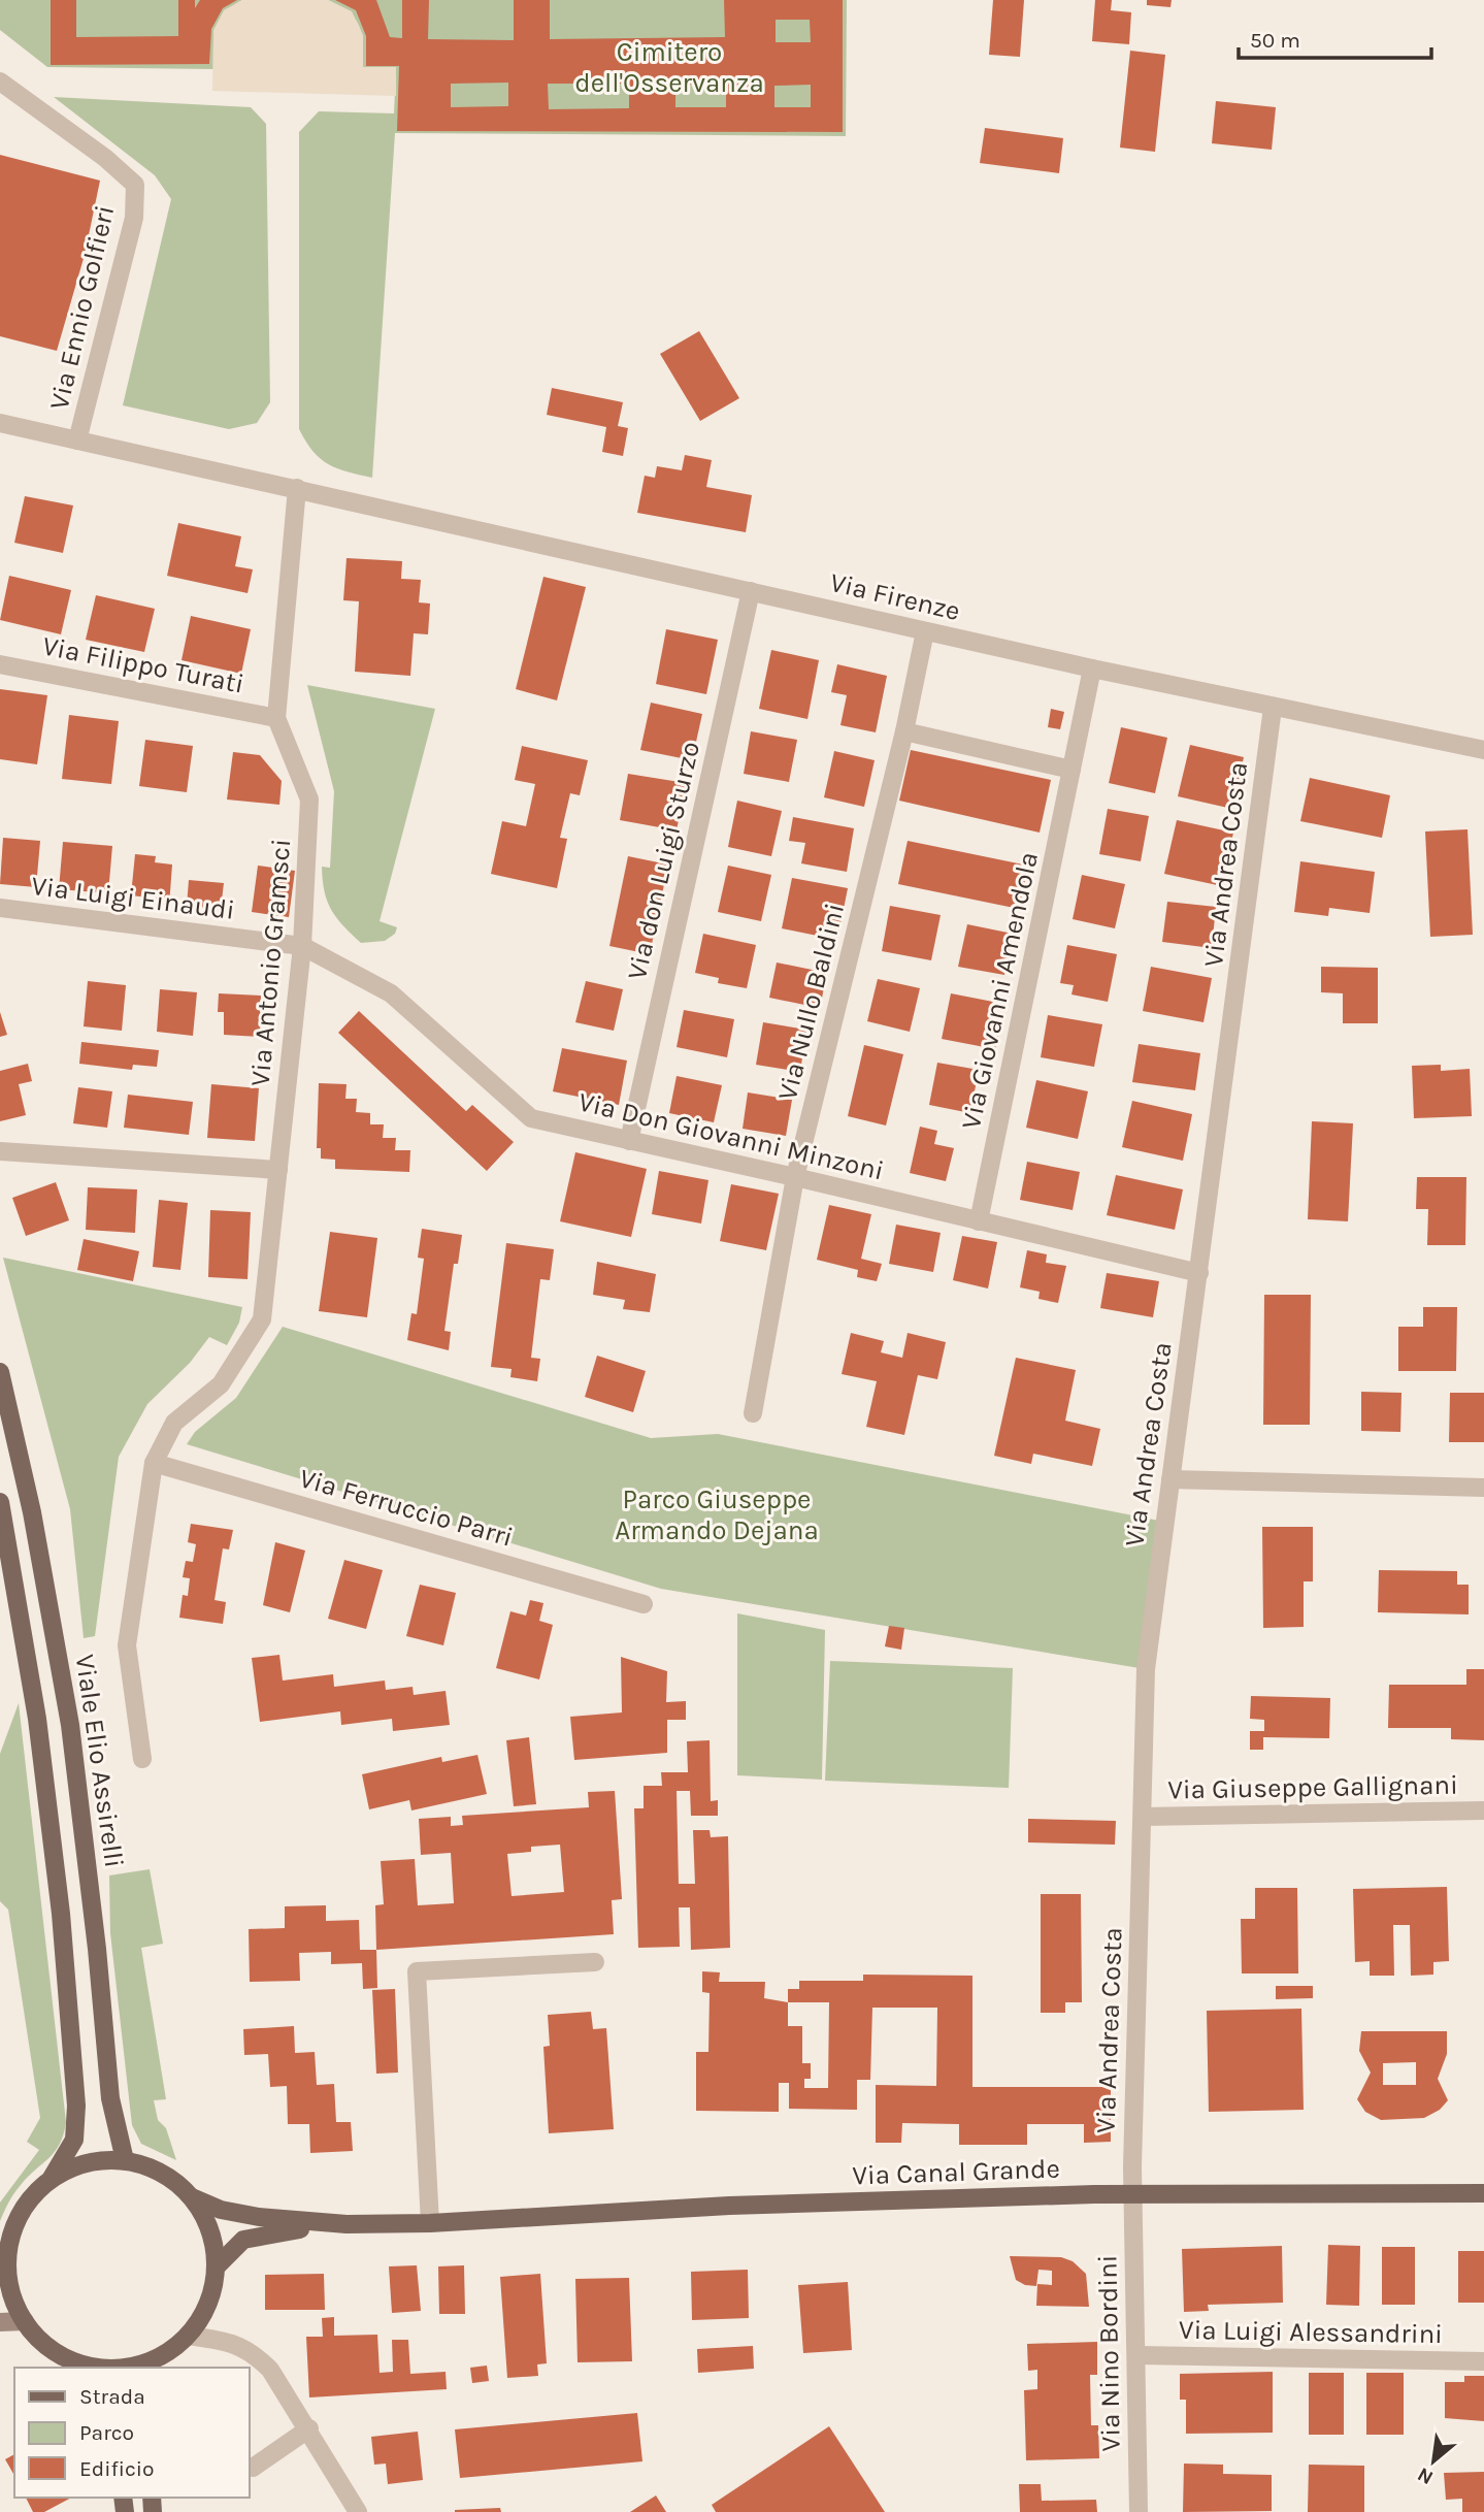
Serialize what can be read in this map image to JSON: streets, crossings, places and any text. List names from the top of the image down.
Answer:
{
  "streets": {
    "main road": ["Viale Elio Assirelli", "Via Canal Grande"],
    "street": [
      "Via Ennio Golfieri",
      "Via Firenze",
      "Via Filippo Turati",
      "Via don Luigi Sturzo",
      "Via Andrea Costa",
      "Via Luigi Einaudi",
      "Via Antonio Gramsci",
      "Via Giovanni Amendola",
      "Via Nullo Baldini",
      "Via Don Giovanni Minzoni",
      "Via Ferruccio Parri",
      "Via Giuseppe Gallignani",
      "Via Luigi Alessandrini",
      "Via Nino Bordini"
    ]
  },
  "crossings": [
    ["Via Ennio Golfieri", "Via Firenze"],
    ["Via Firenze", "Via don Luigi Sturzo"],
    ["Via Firenze", "Via Andrea Costa"],
    ["Via Firenze", "Via Antonio Gramsci"],
    ["Via Firenze", "Via Giovanni Amendola"],
    ["Via Firenze", "Via Nullo Baldini"],
    ["Via Filippo Turati", "Via Antonio Gramsci"],
    ["Via don Luigi Sturzo", "Via Don Giovanni Minzoni"],
    ["Via Andrea Costa", "Via Don Giovanni Minzoni"],
    ["Via Andrea Costa", "Via Giuseppe Gallignani"],
    ["Via Andrea Costa", "Via Canal Grande"],
    ["Via Andrea Costa", "Via Nino Bordini"],
    ["Via Luigi Einaudi", "Via Antonio Gramsci"],
    ["Via Luigi Einaudi", "Via Don Giovanni Minzoni"],
    ["Via Antonio Gramsci", "Via Don Giovanni Minzoni"],
    ["Via Antonio Gramsci", "Via Ferruccio Parri"],
    ["Via Giovanni Amendola", "Via Don Giovanni Minzoni"],
    ["Via Nullo Baldini", "Via Don Giovanni Minzoni"],
    ["Viale Elio Assirelli", "Via Canal Grande"],
    ["Via Canal Grande", "Via Nino Bordini"],
    ["Via Luigi Alessandrini", "Via Nino Bordini"]
  ],
  "parks": ["Cimitero dell'Osservanza", "Parco Giuseppe Armando Dejana"],
  "legend": ["Strada", "Parco", "Edificio"],
  "scale_bar": "50 m",
  "north": "bottom left"
}
